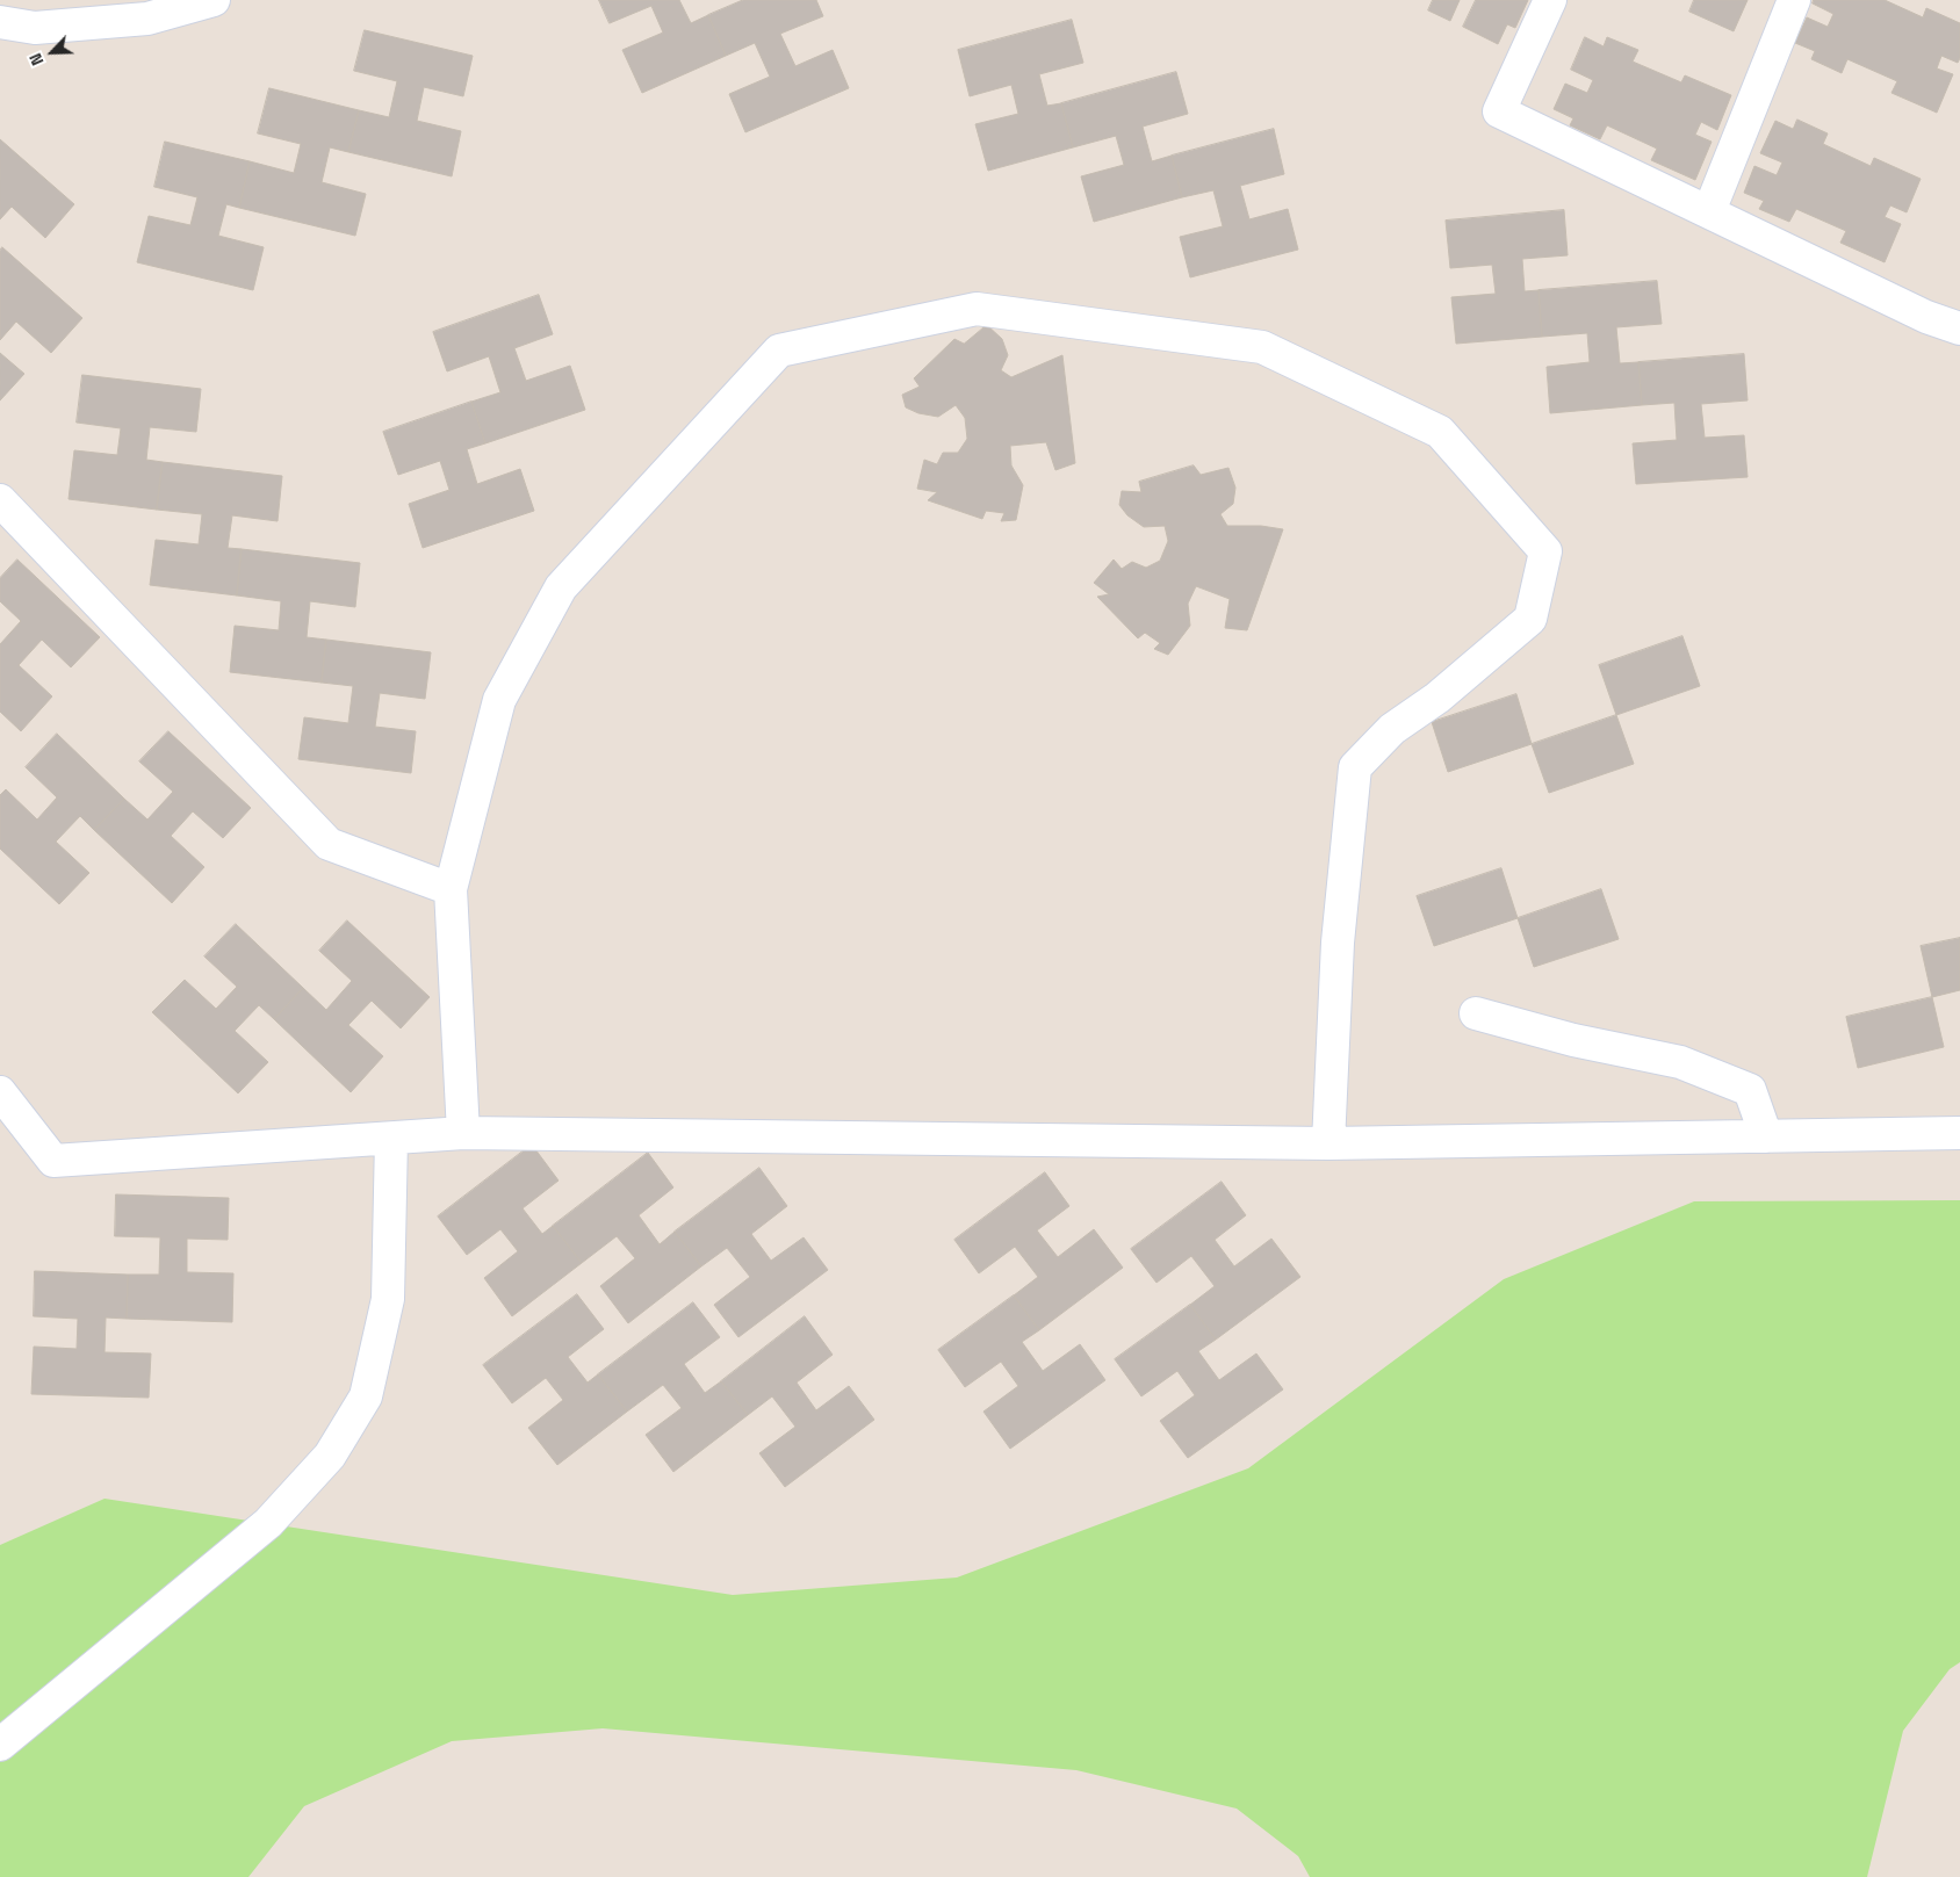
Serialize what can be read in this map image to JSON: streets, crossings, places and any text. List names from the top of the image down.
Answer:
{
  "north": "bottom left"
}
